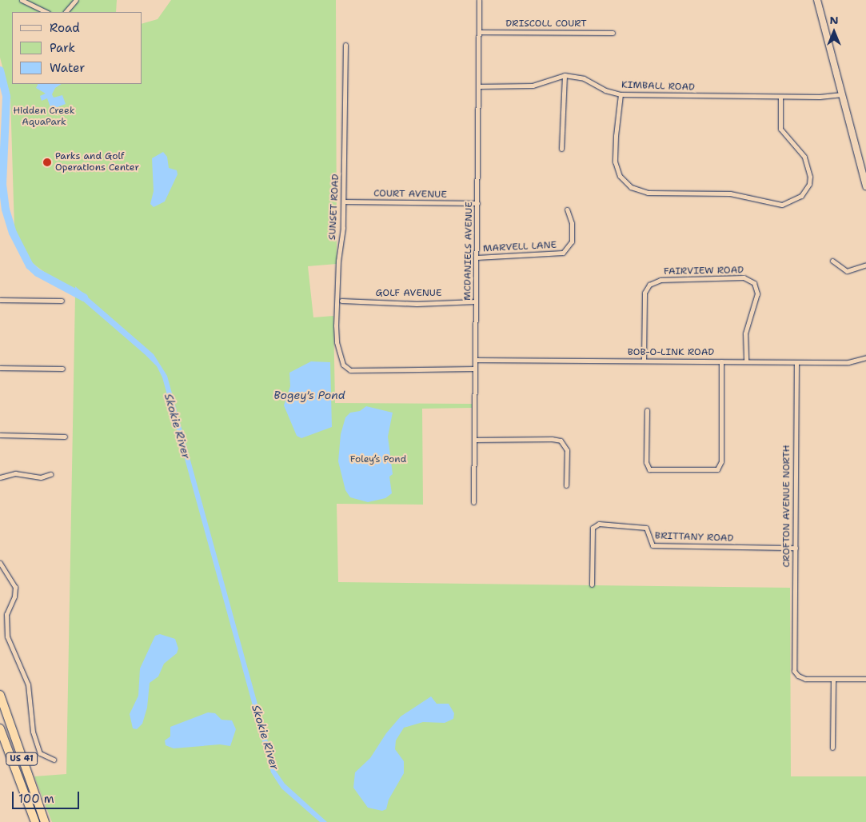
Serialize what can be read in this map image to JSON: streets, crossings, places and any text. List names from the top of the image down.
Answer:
{
  "streets": {
    "highway": ["US 41"],
    "street": [
      "DRISCOLL COURT",
      "KIMBALL ROAD",
      "COURT AVENUE",
      "SUNSET ROAD",
      "MARVELL LANE",
      "MCDANIELS AVENUE",
      "FAIRVIEW ROAD",
      "GOLF AVENUE",
      "BOB-O-LINK ROAD",
      "CROFTON AVENUE NORTH",
      "BRITTANY ROAD"
    ]
  },
  "crossings": [
    ["DRISCOLL COURT", "MCDANIELS AVENUE"],
    ["KIMBALL ROAD", "MCDANIELS AVENUE"],
    ["COURT AVENUE", "SUNSET ROAD"],
    ["COURT AVENUE", "MCDANIELS AVENUE"],
    ["SUNSET ROAD", "MCDANIELS AVENUE"],
    ["MARVELL LANE", "MCDANIELS AVENUE"],
    ["MCDANIELS AVENUE", "GOLF AVENUE"],
    ["MCDANIELS AVENUE", "BOB-O-LINK ROAD"],
    ["FAIRVIEW ROAD", "BOB-O-LINK ROAD"],
    ["BOB-O-LINK ROAD", "CROFTON AVENUE NORTH"],
    ["CROFTON AVENUE NORTH", "BRITTANY ROAD"]
  ],
  "water": ["Bogey's Pond", "Skokie River"],
  "parks": ["Hidden Creek AquaPark", "Foley’s Pond"],
  "places": ["Parks and Golf Operations Center"],
  "legend": ["Road", "Park", "Water"],
  "scale_bar": "100 m",
  "north": "top"
}
